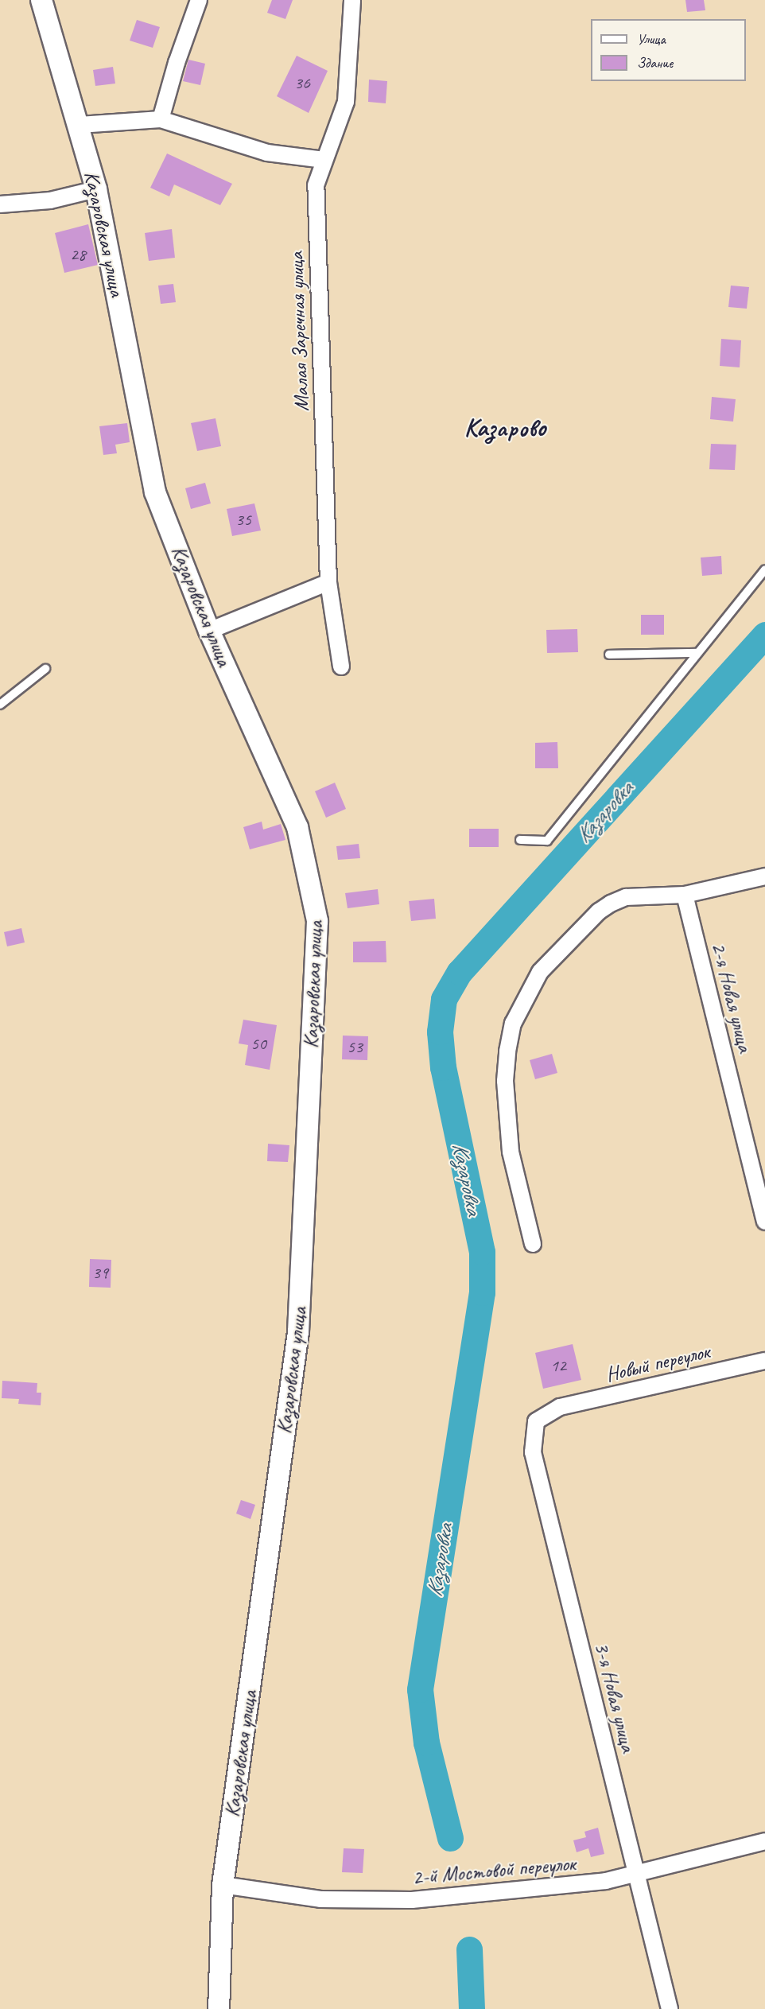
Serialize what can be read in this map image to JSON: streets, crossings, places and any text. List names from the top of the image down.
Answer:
{
  "streets": {
    "street": [
      "Казаровская улица",
      "Малая Заречная улица",
      "2-я Новая улица",
      "Новый переулок",
      "3-я Новая улица",
      "2-й Мостовой переулок"
    ]
  },
  "crossings": [
    ["Казаровская улица", "2-й Мостовой переулок"],
    ["Новый переулок", "3-я Новая улица"],
    ["3-я Новая улица", "2-й Мостовой переулок"]
  ],
  "districts": ["Казарово"],
  "water": ["Казаровка"],
  "house_numbers": [
    "36",
    "28",
    "35",
    "50",
    "53",
    "39",
    "12"
  ],
  "legend": ["Улица", "Здание"]
}
